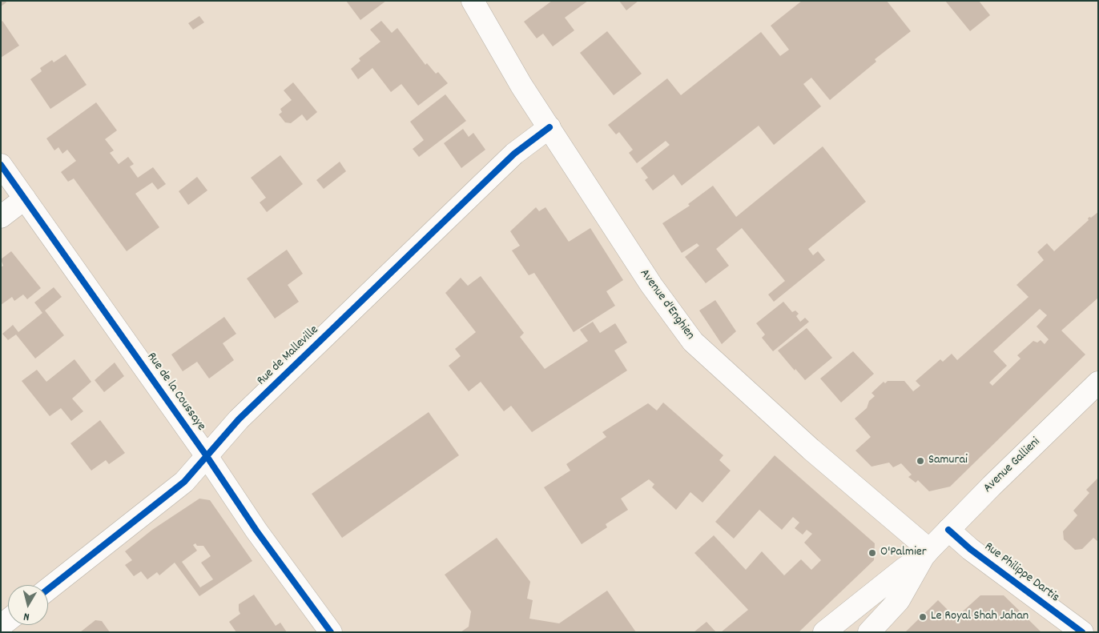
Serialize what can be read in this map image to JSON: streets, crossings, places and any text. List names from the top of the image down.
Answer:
{
  "streets": {
    "street": [
      "Avenue d'Enghien",
      "Rue de Malleville",
      "Rue de la Coussaye",
      "Avenue Gallieni",
      "Rue Philippe Dartis"
    ]
  },
  "crossings": [
    ["Avenue d'Enghien", "Rue de Malleville"],
    ["Avenue d'Enghien", "Avenue Gallieni"],
    ["Rue de Malleville", "Rue de la Coussaye"],
    ["Avenue Gallieni", "Rue Philippe Dartis"]
  ],
  "places": ["Samurai", "O'Palmier", "Le Royal Shah Jahan"],
  "north": "bottom"
}
